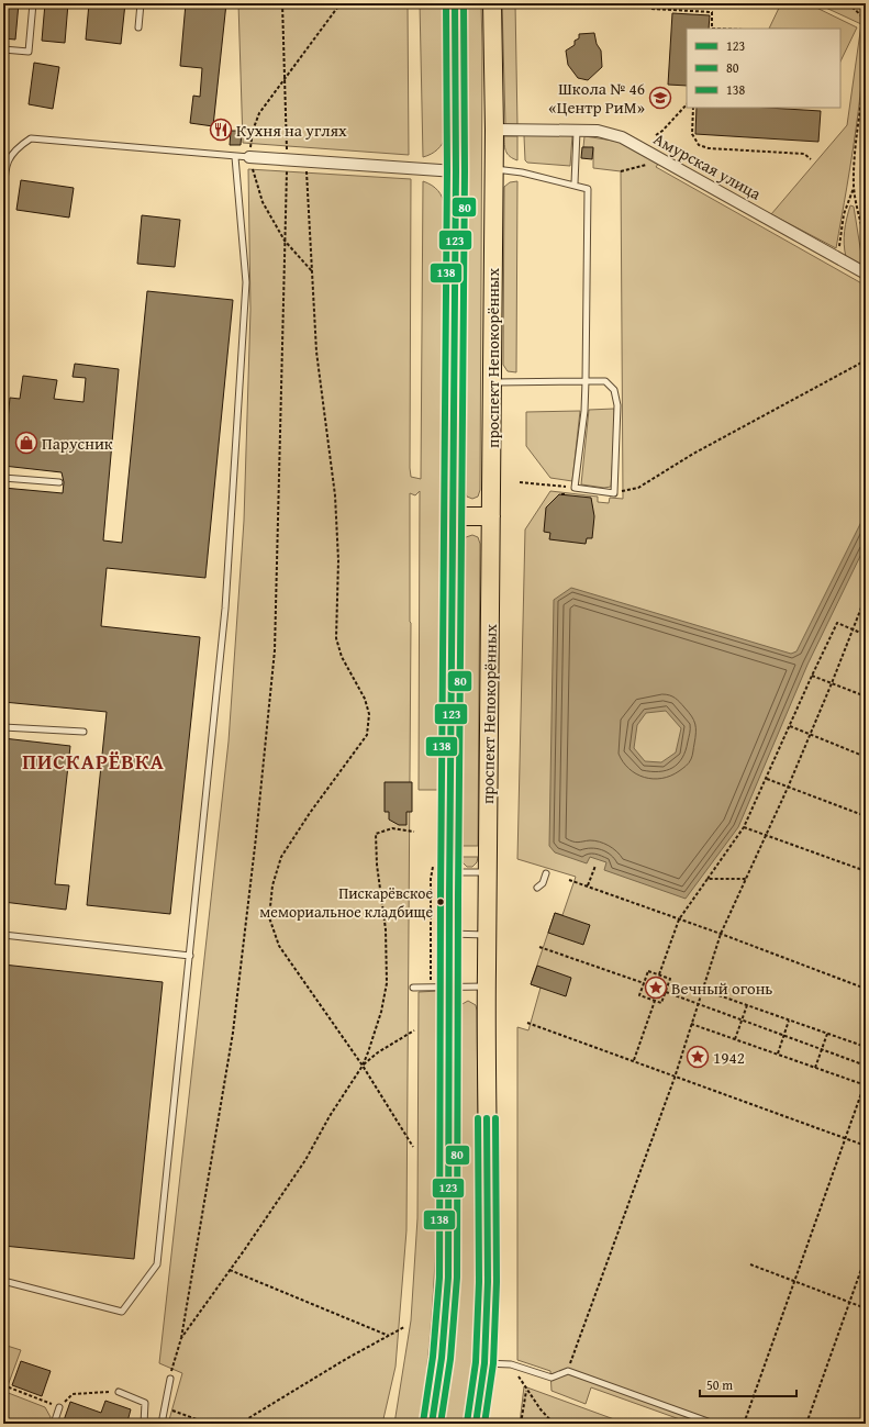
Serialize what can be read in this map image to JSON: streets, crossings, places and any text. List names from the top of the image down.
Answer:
{
  "streets": {
    "main road": ["проспект Непокорённых"],
    "street": ["Амурская улица"]
  },
  "crossings": [
    ["Амурская улица", "проспект Непокорённых"]
  ],
  "districts": ["ПИСКАРЁВКА"],
  "places": {
    "school or university": ["Школа № 46 «Центр РиМ»"],
    "restaurant": ["Кухня на углях"],
    "shop": ["Парусник"],
    "other": ["Пискарёвское мемориальное кладбище"],
    "place": ["Вечный огонь", "1942"]
  },
  "lines": ["transit line 123", "transit line 80", "transit line 138"],
  "legend": ["123", "80", "138"],
  "scale_bar": "50 m"
}
